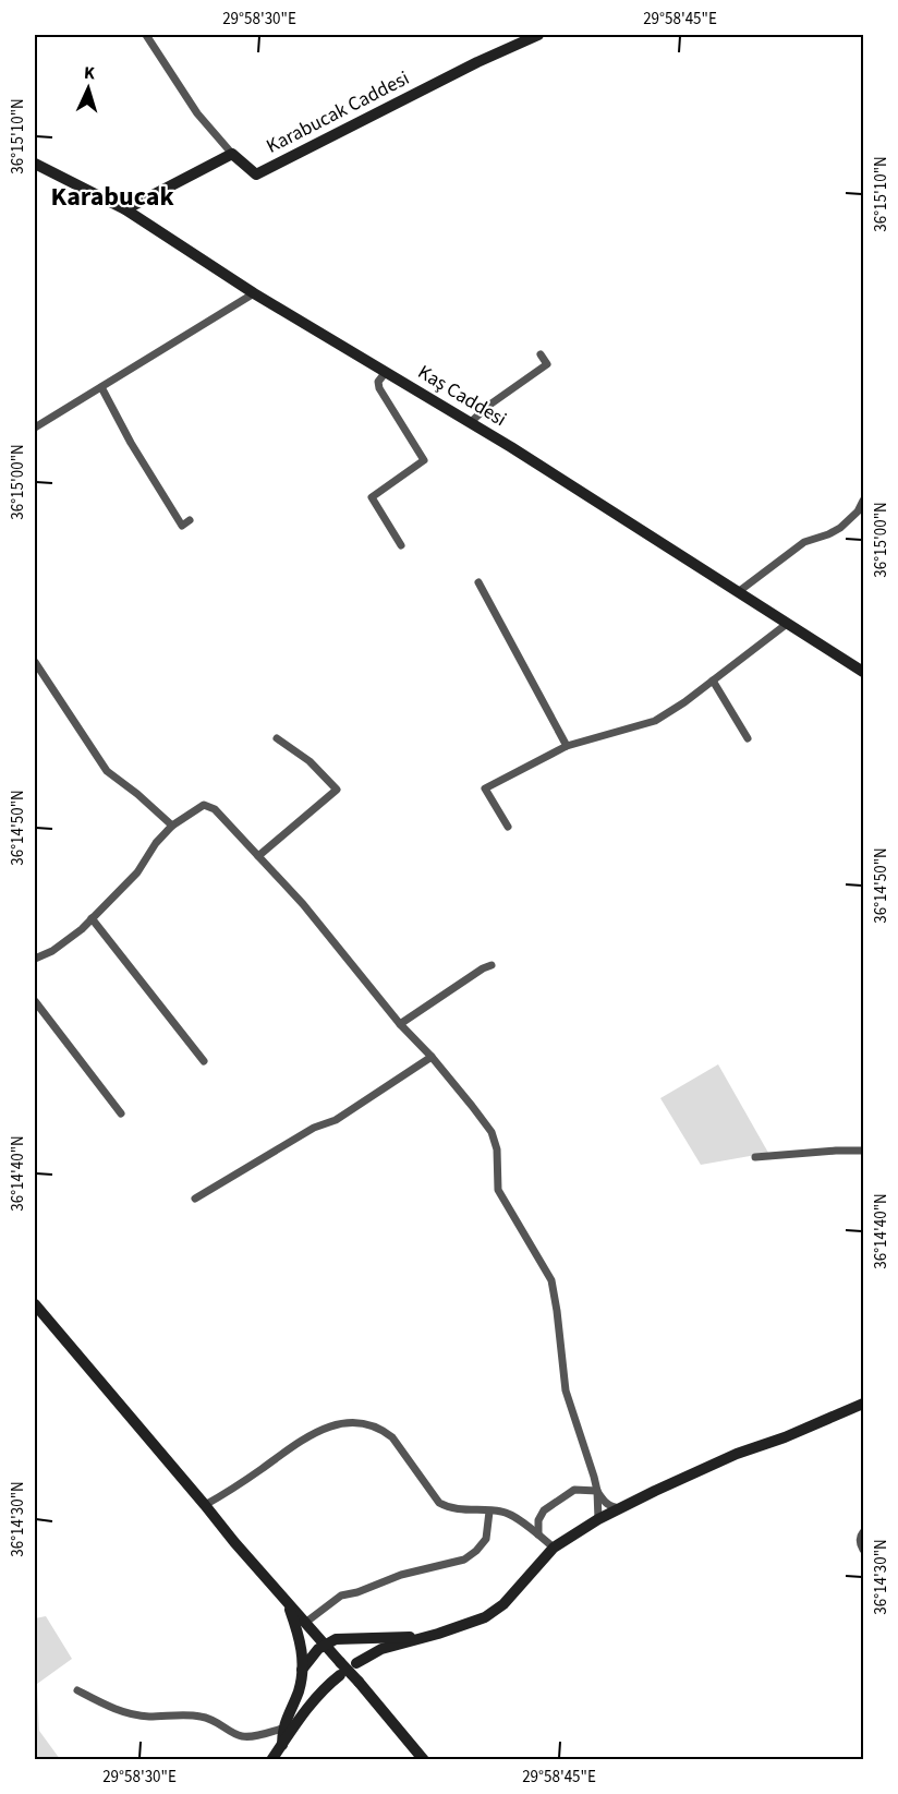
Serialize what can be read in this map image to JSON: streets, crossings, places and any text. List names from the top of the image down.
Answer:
{
  "streets": {
    "street": ["Karabucak Caddesi", "Kaş Caddesi"]
  },
  "districts": ["Karabucak"],
  "north": "top",
  "coordinates": [
    "29°58'30\"E",
    "29°58'45\"E",
    "36°15'10\"N",
    "36°15'00\"N",
    "36°14'50\"N",
    "36°14'40\"N",
    "36°14'30\"N"
  ]
}
